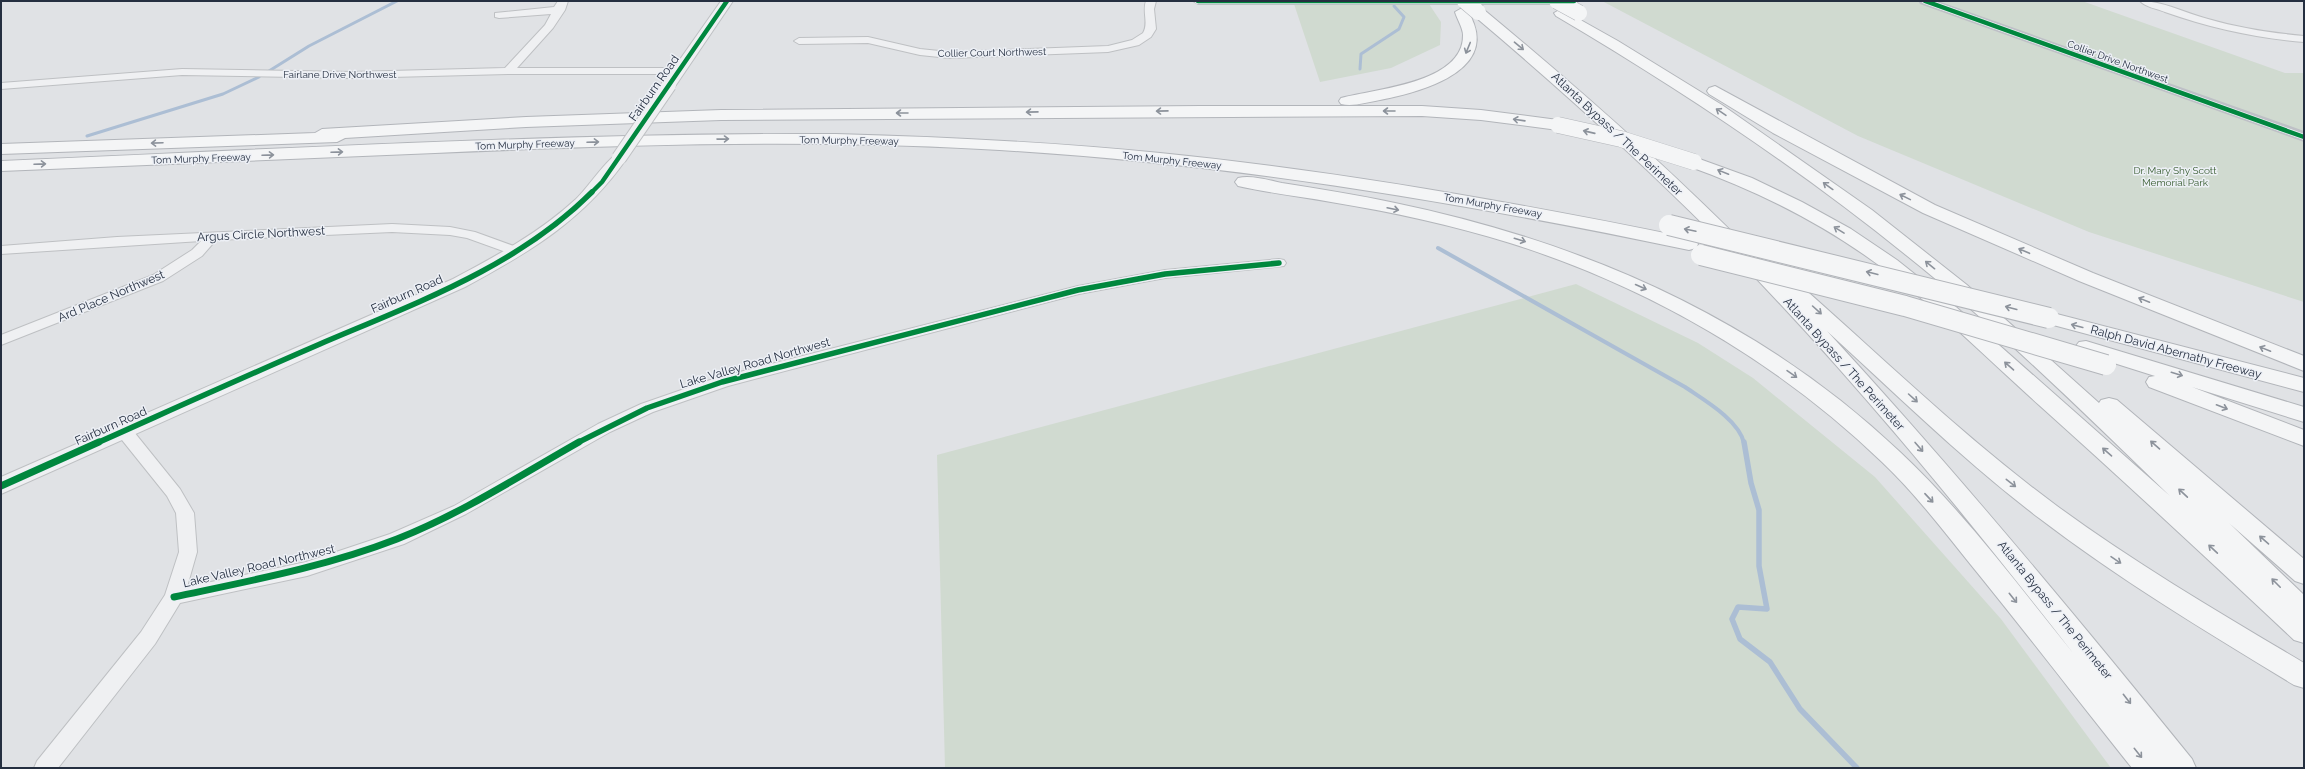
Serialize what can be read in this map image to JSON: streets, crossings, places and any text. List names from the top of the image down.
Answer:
{
  "streets": {
    "highway": ["Atlanta Bypass / The Perimeter", "Tom Murphy Freeway", "Ralph David Abernathy Freeway"],
    "main road": ["Collier Drive Northwest"],
    "street": [
      "Collier Court Northwest",
      "Fairlane Drive Northwest",
      "Fairburn Road",
      "Argus Circle Northwest",
      "Ard Place Northwest",
      "Lake Valley Road Northwest"
    ]
  },
  "crossings": [
    ["Fairlane Drive Northwest", "Fairburn Road"],
    ["Fairburn Road", "Argus Circle Northwest"],
    ["Tom Murphy Freeway", "Ralph David Abernathy Freeway"],
    ["Argus Circle Northwest", "Ard Place Northwest"]
  ],
  "parks": ["Dr. Mary Shy Scott Memorial Park"]
}
